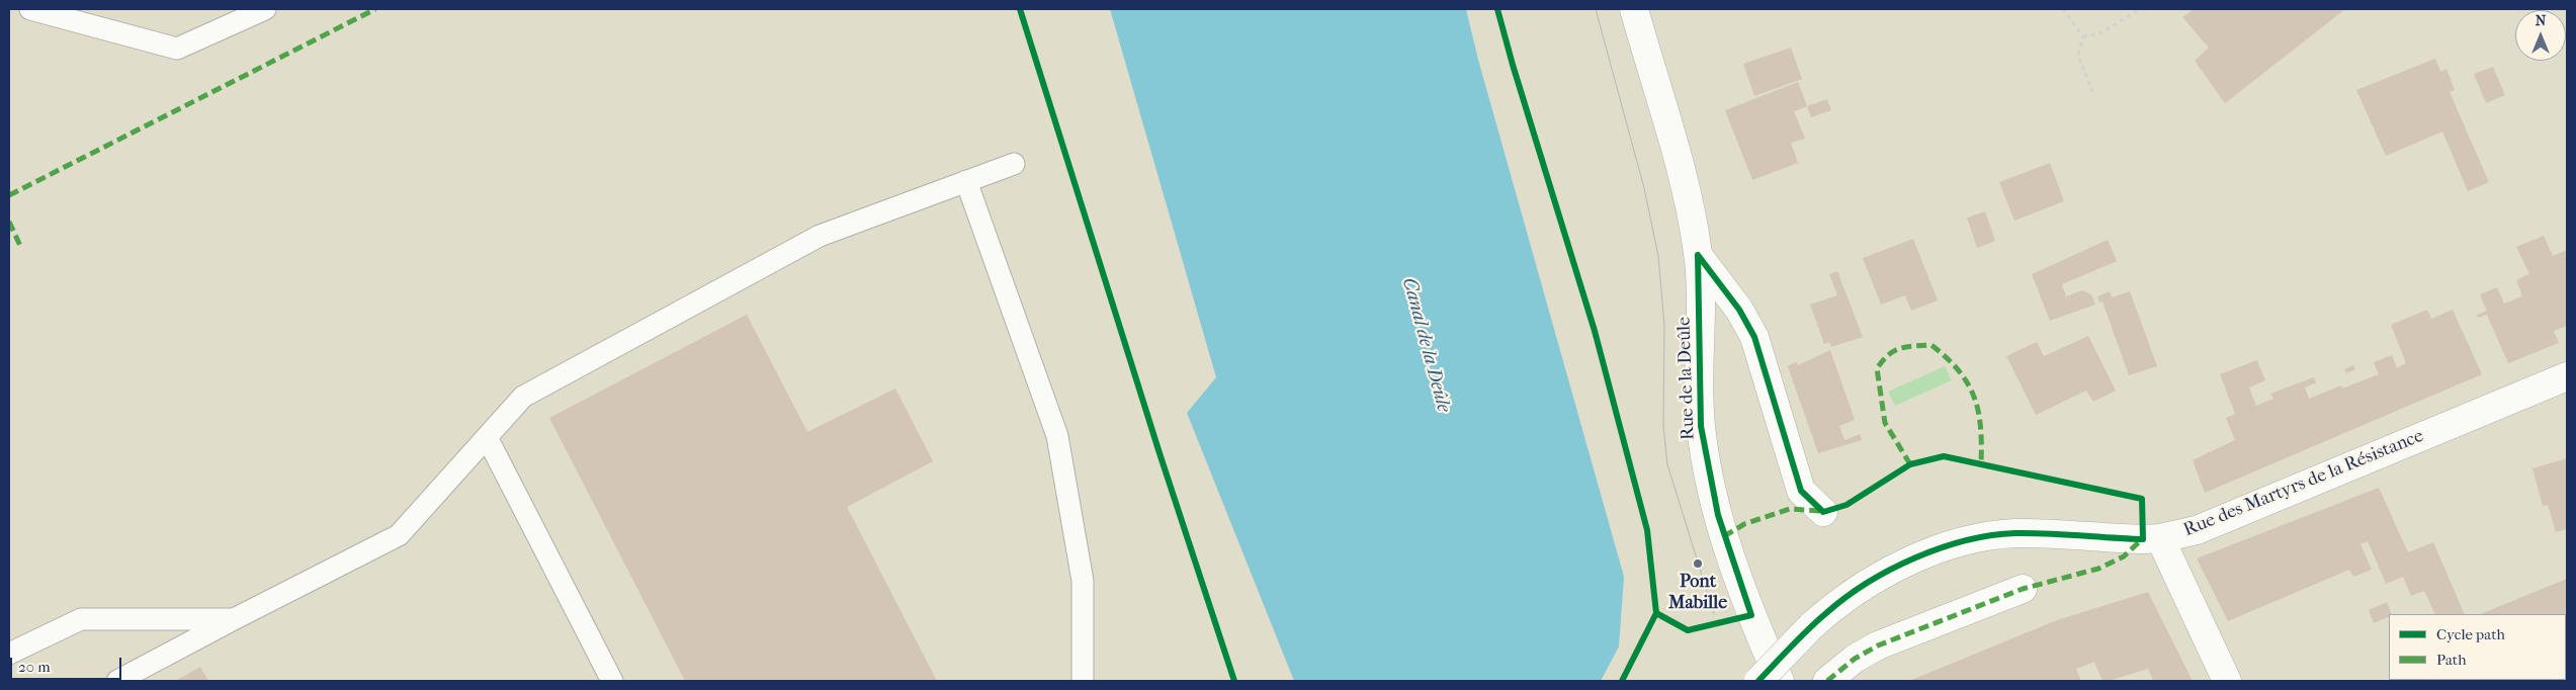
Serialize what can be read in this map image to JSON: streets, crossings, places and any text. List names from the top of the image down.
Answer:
{
  "streets": {
    "street": ["Rue de la Deûle", "Rue des Martyrs de la Résistance"]
  },
  "water": ["Canal de la Deûle"],
  "places": ["Pont Mabille"],
  "legend": ["Cycle path", "Path"],
  "scale_bar": "20 m",
  "north": "top"
}
